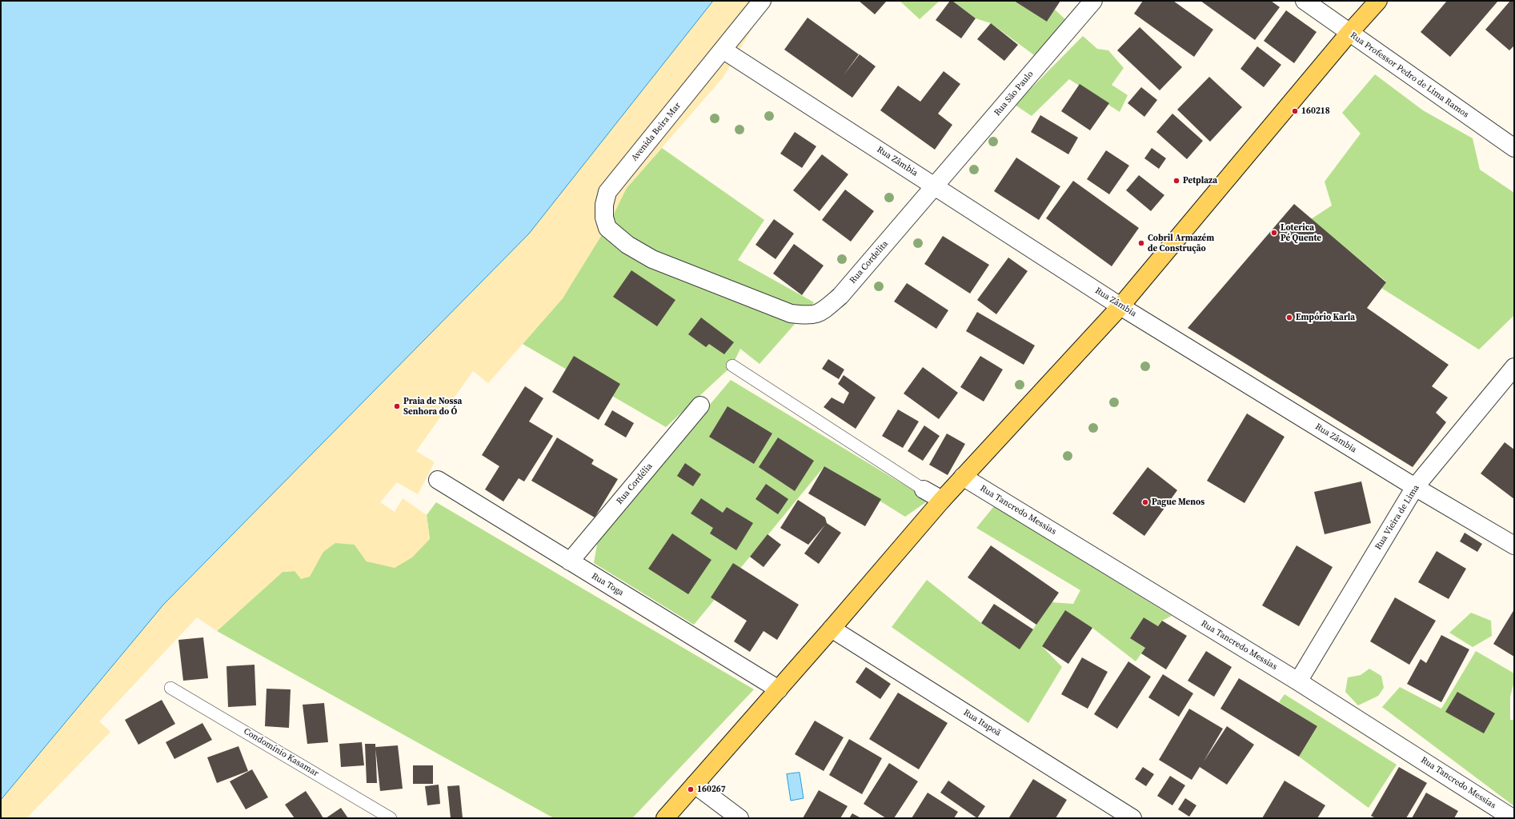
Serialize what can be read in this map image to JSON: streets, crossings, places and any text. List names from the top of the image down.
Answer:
{
  "streets": {
    "street": [
      "Rua Professor Pedro de Lima Ramos",
      "Rua São Paulo",
      "Avenida Beira Mar",
      "Rua Zâmbia",
      "Rua Cordelita",
      "Rua Cordélia",
      "Rua Tancredo Messias",
      "Rua Vieira de Lima",
      "Rua Toga",
      "Rua Itapoã"
    ],
    "lane": ["Condomínio Kasamar"]
  },
  "crossings": [
    ["Rua São Paulo", "Rua Zâmbia"],
    ["Rua São Paulo", "Rua Cordelita"],
    ["Avenida Beira Mar", "Rua Zâmbia"],
    ["Avenida Beira Mar", "Rua Cordelita"],
    ["Rua Zâmbia", "Rua Cordelita"],
    ["Rua Zâmbia", "Rua Vieira de Lima"],
    ["Rua Cordélia", "Rua Toga"],
    ["Rua Tancredo Messias", "Rua Vieira de Lima"]
  ],
  "places": [
    "160218",
    "Petplaza",
    "Loterica Pé Quente",
    "Cobril Armazém de Construção",
    "Empório Karla",
    "Praia de Nossa Senhora do Ó",
    "Pague Menos",
    "160267"
  ]
}
